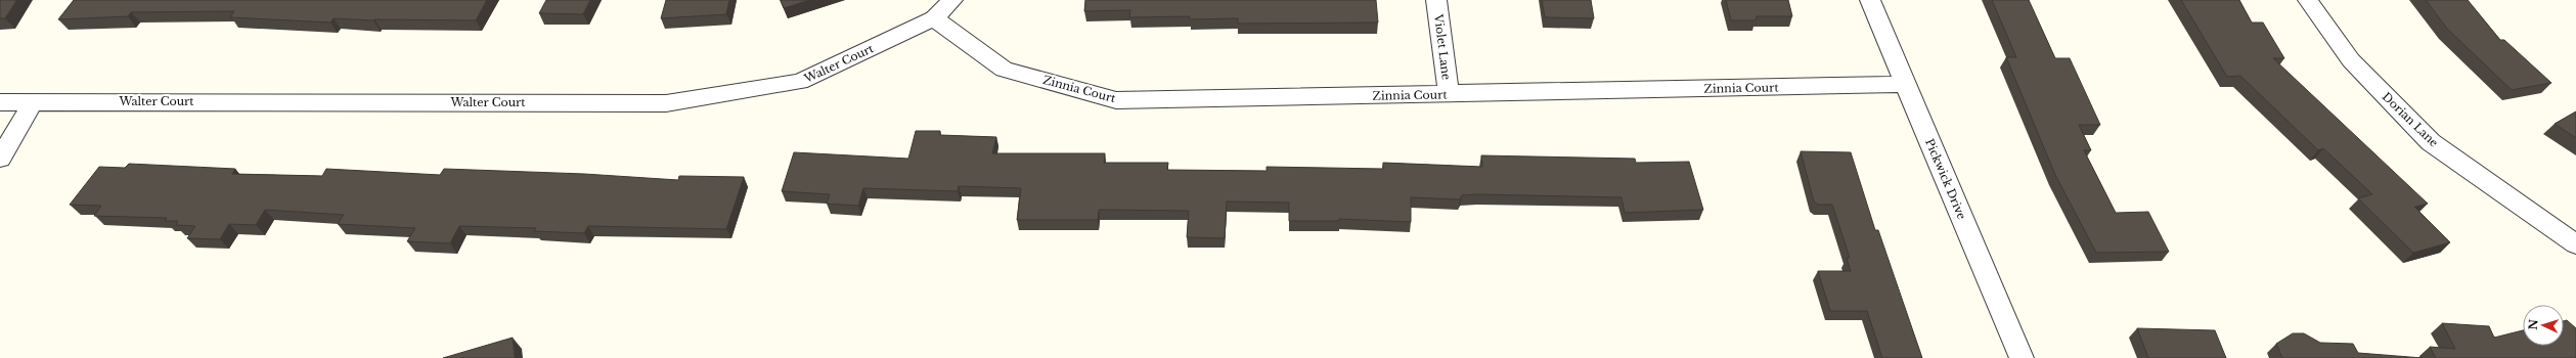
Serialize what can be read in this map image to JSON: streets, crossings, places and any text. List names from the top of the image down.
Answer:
{
  "streets": {
    "street": [
      "Violet Lane",
      "Walter Court",
      "Zinnia Court",
      "Dorian Lane",
      "Pickwick Drive"
    ]
  },
  "crossings": [
    ["Violet Lane", "Zinnia Court"],
    ["Walter Court", "Zinnia Court"],
    ["Zinnia Court", "Pickwick Drive"]
  ],
  "north": "left"
}
